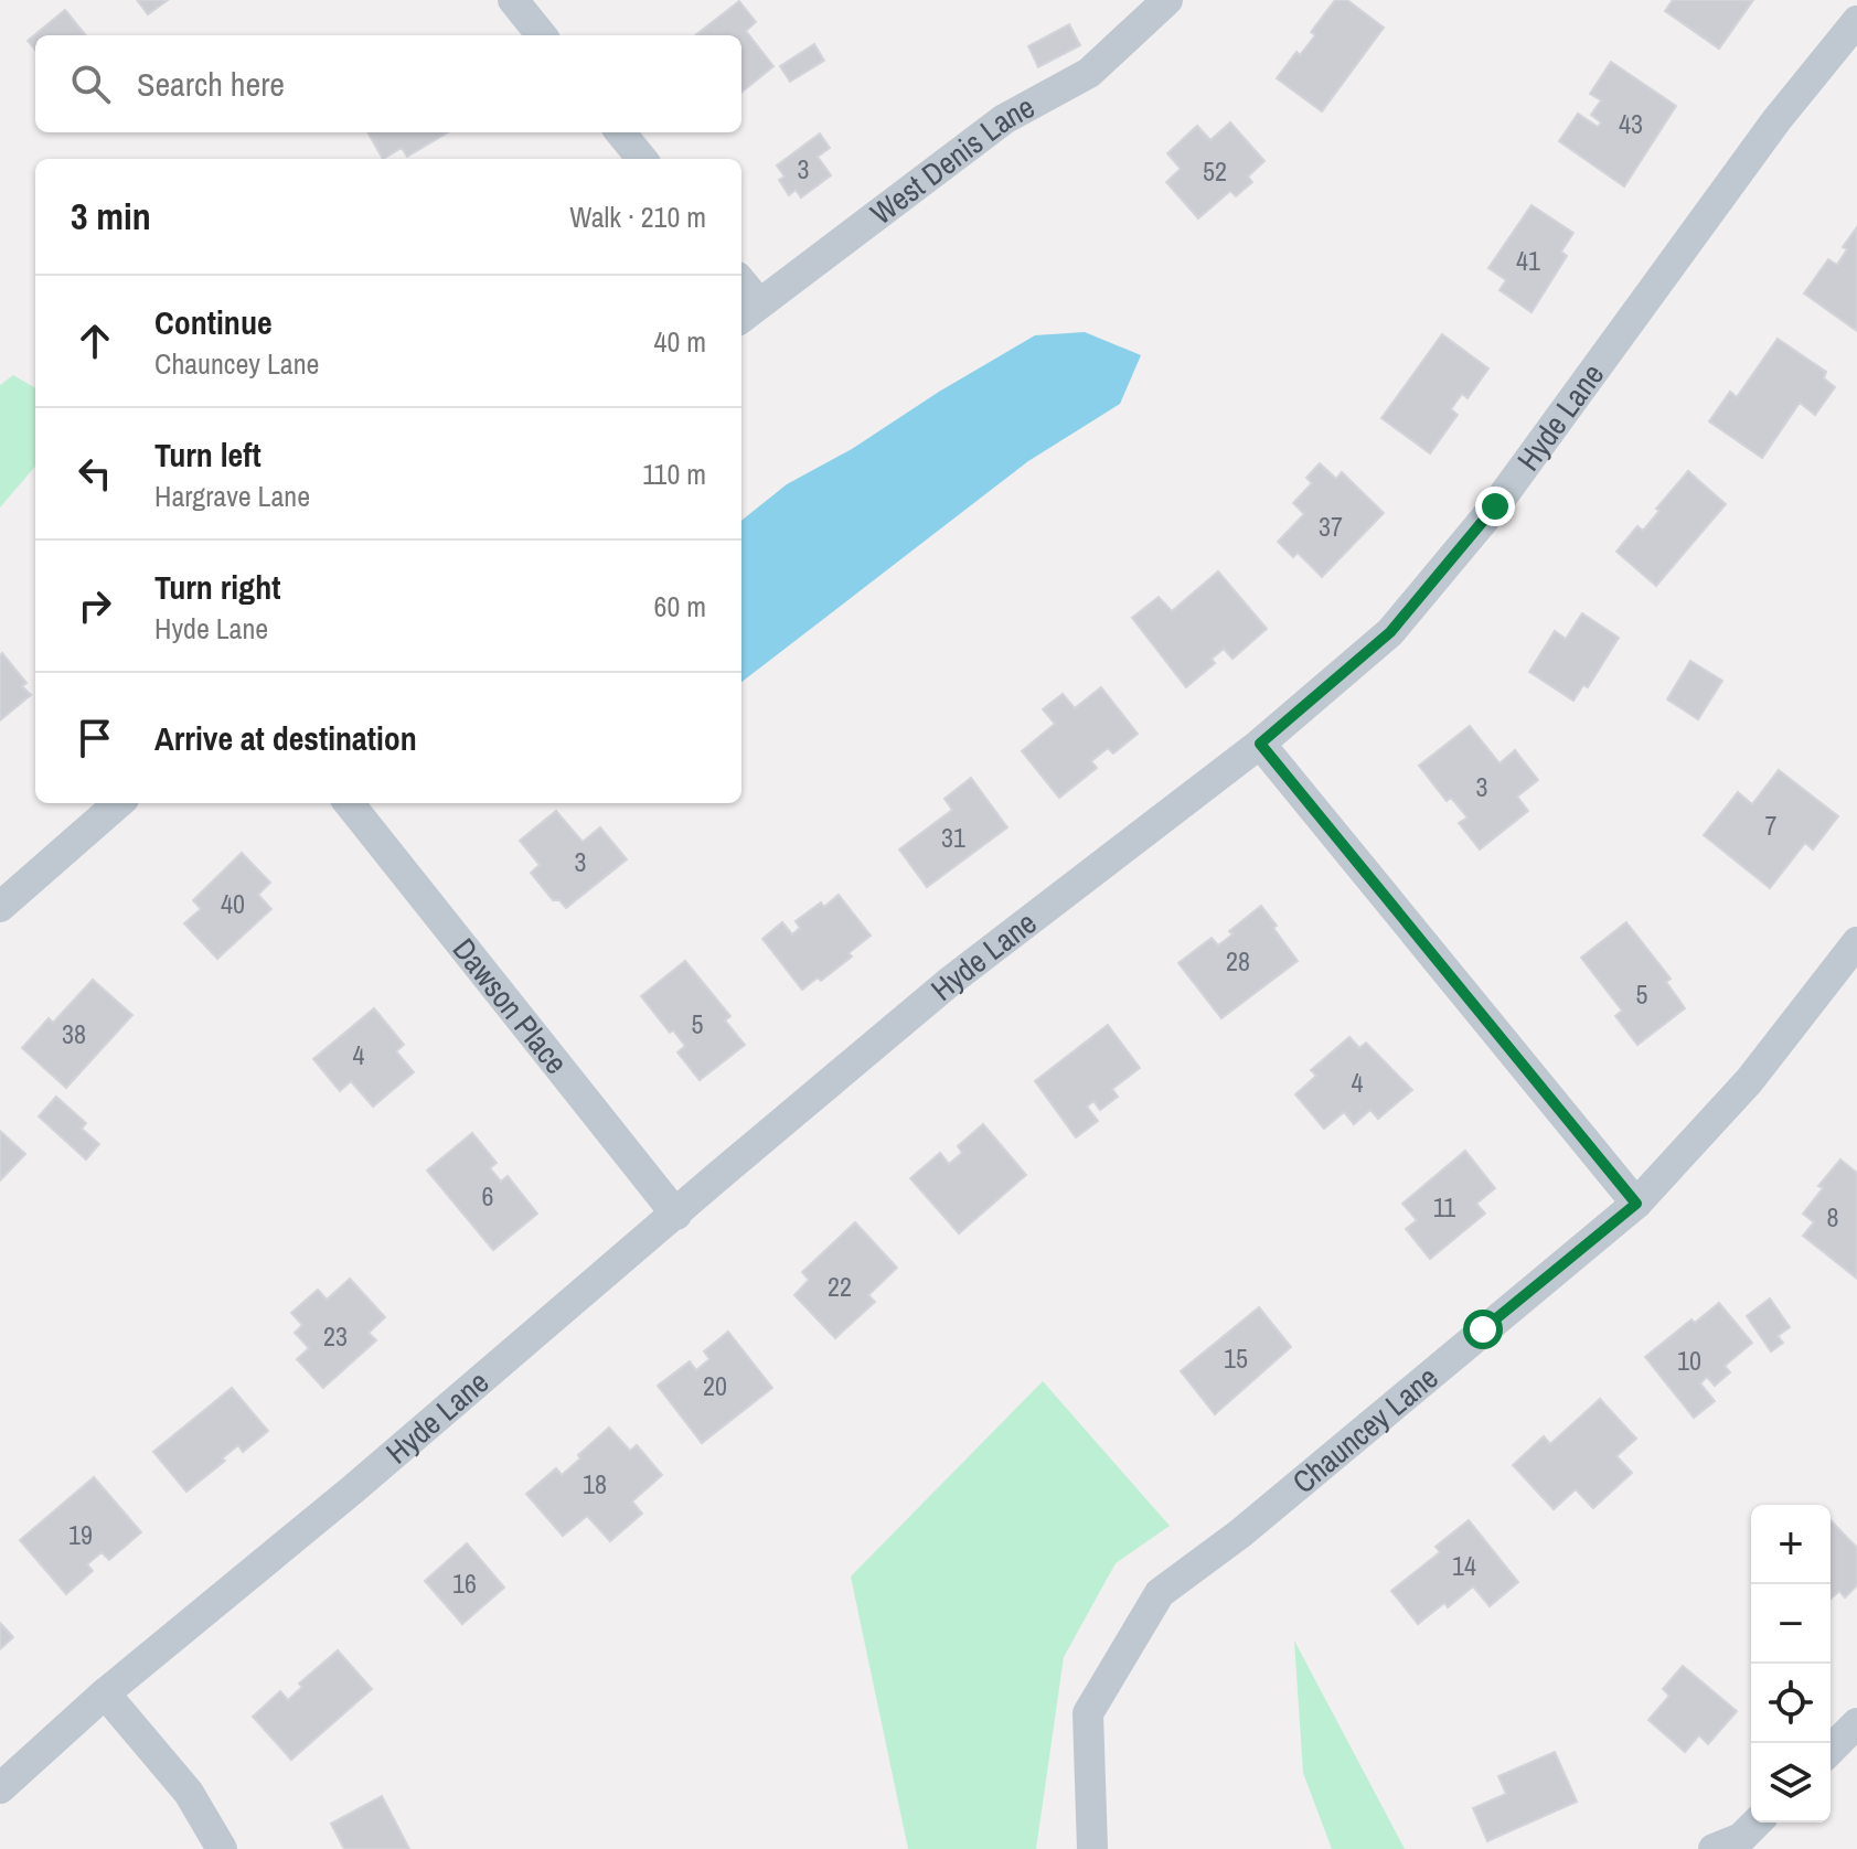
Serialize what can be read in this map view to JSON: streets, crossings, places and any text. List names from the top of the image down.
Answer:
{
  "streets": {
    "street": [
      "West Denis Lane",
      "Hyde Lane",
      "Dawson Place",
      "Chauncey Lane"
    ]
  },
  "crossings": [
    ["Hyde Lane", "Dawson Place"]
  ],
  "house_numbers": [
    "43",
    "3",
    "52",
    "41",
    "37",
    "3",
    "7",
    "31",
    "3",
    "40",
    "28",
    "5",
    "5",
    "38",
    "4",
    "4",
    "6",
    "11",
    "8",
    "22",
    "23",
    "15",
    "10",
    "20",
    "18",
    "19",
    "14",
    "16"
  ],
  "page": {
    "search": "Search here",
    "heading": ["3 min", "Walk · 210 m"],
    "list": [
      ["Continue", "Chauncey Lane", "40 m"],
      ["Turn left", "Hargrave Lane", "110 m"],
      ["Turn right", "Hyde Lane", "60 m"],
      "Arrive at destination"
    ],
    "map_buttons": ["+", "−"]
  }
}
